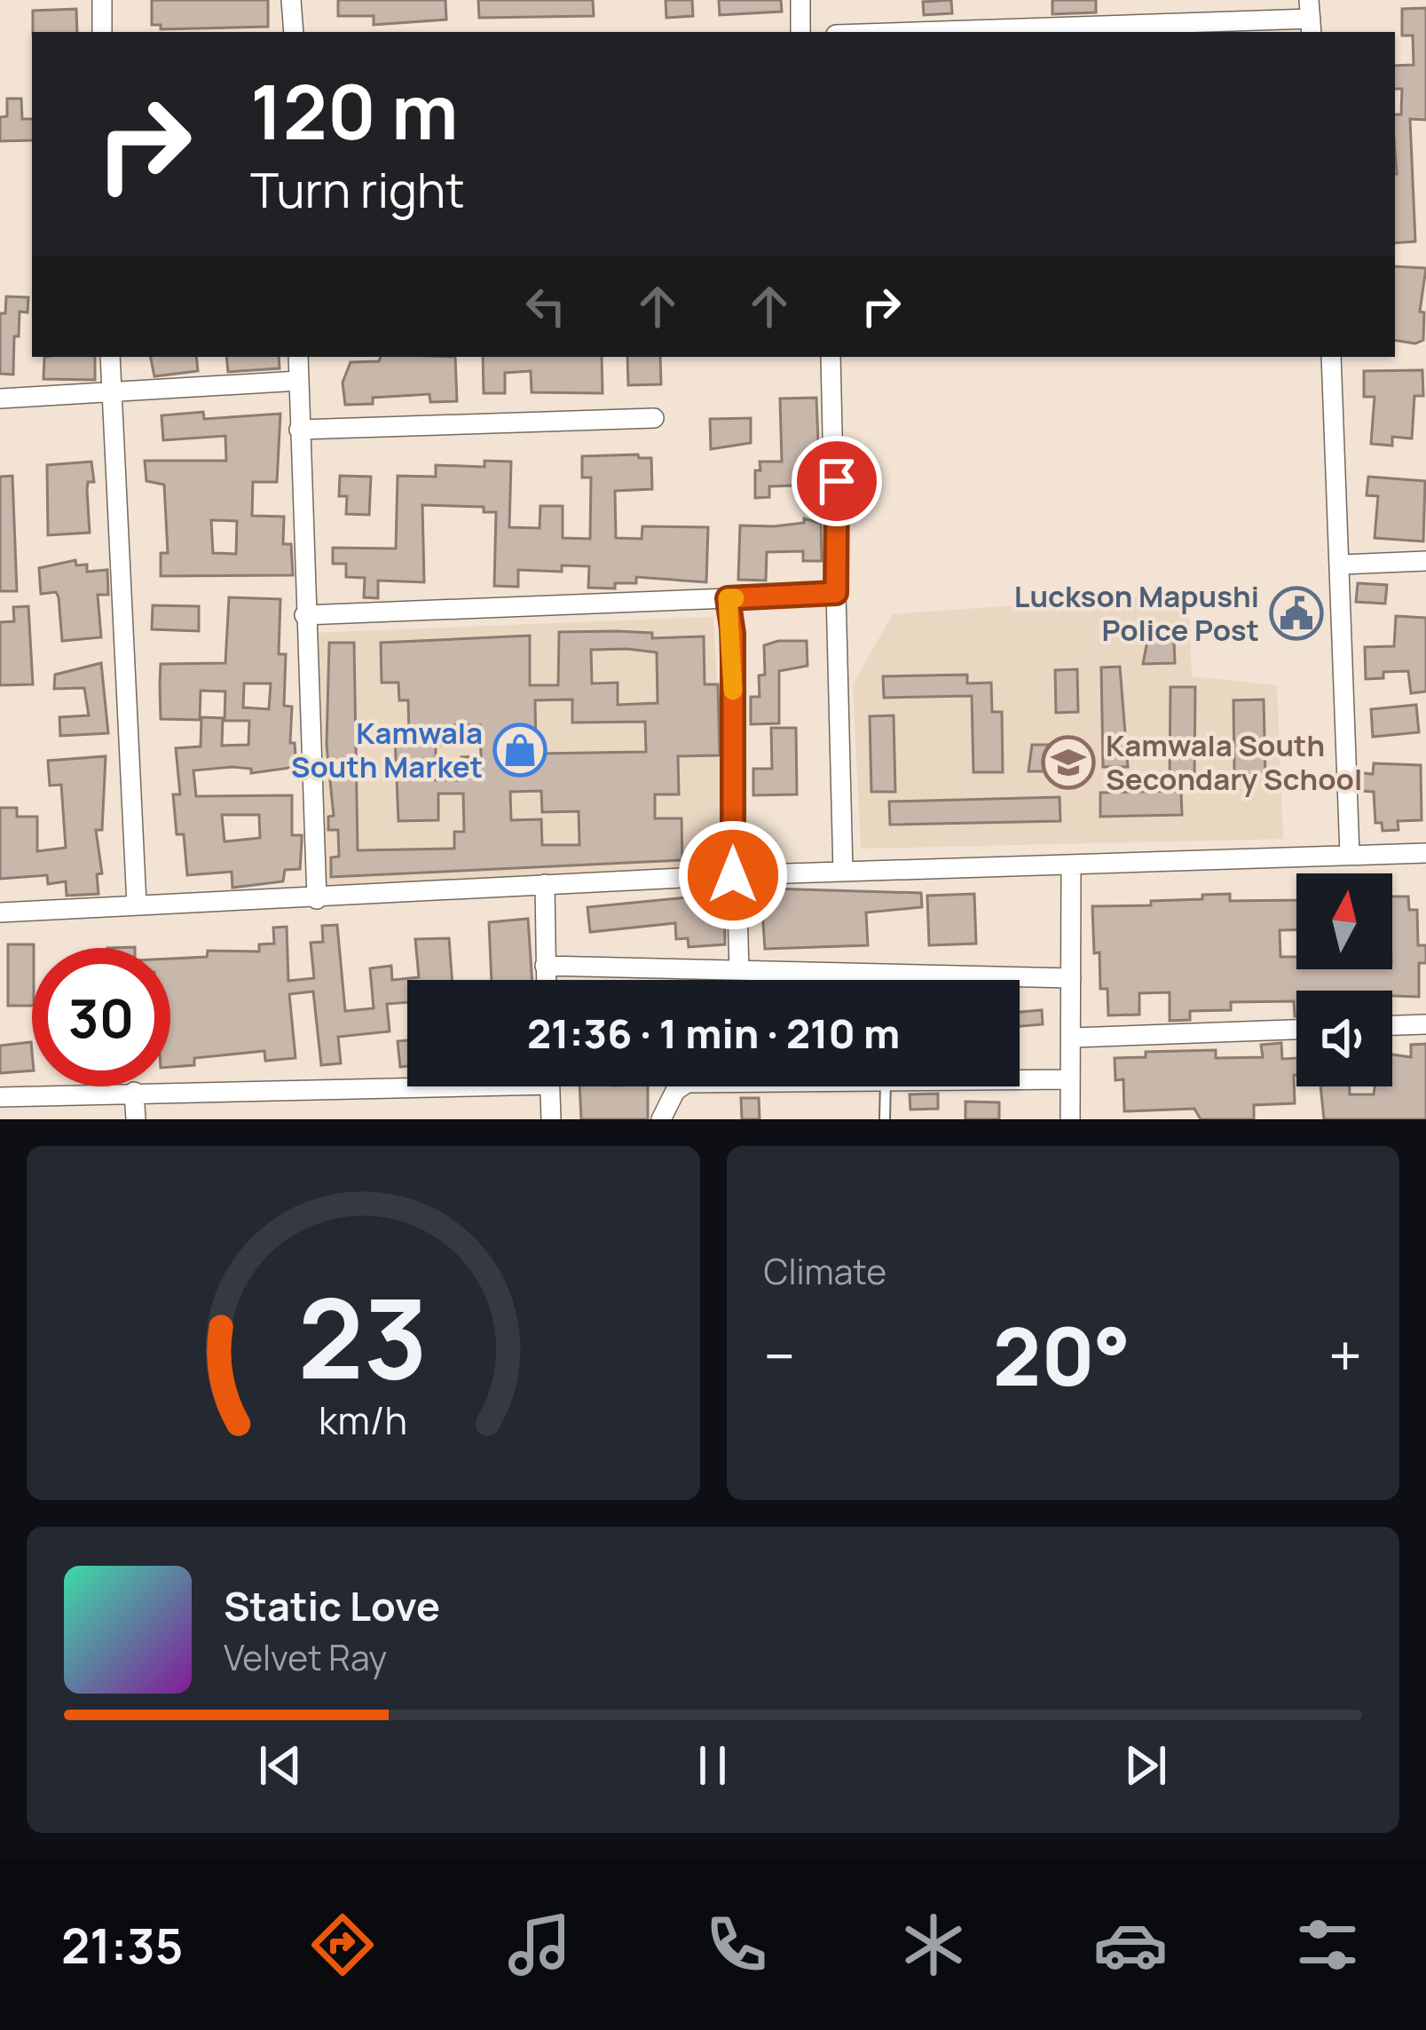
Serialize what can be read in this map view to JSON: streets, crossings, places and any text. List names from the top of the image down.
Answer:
{
  "places": {
    "public building": ["Luckson Mapushi Police Post"],
    "shop": ["Kamwala South Market"],
    "school or university": ["Kamwala South Secondary School"]
  },
  "north": "top",
  "page": {
    "turn": ["120 m", "Turn right"],
    "limit": "30",
    "trip": "21:36 · 1 min · 210 m",
    "tile": "Climate",
    "heat": ["−", "20°", "+"],
    "song": ["Static Love", "Velvet Ray"],
    "tabs": "21:35",
    "gauge": ["23", "km/h"]
  }
}
